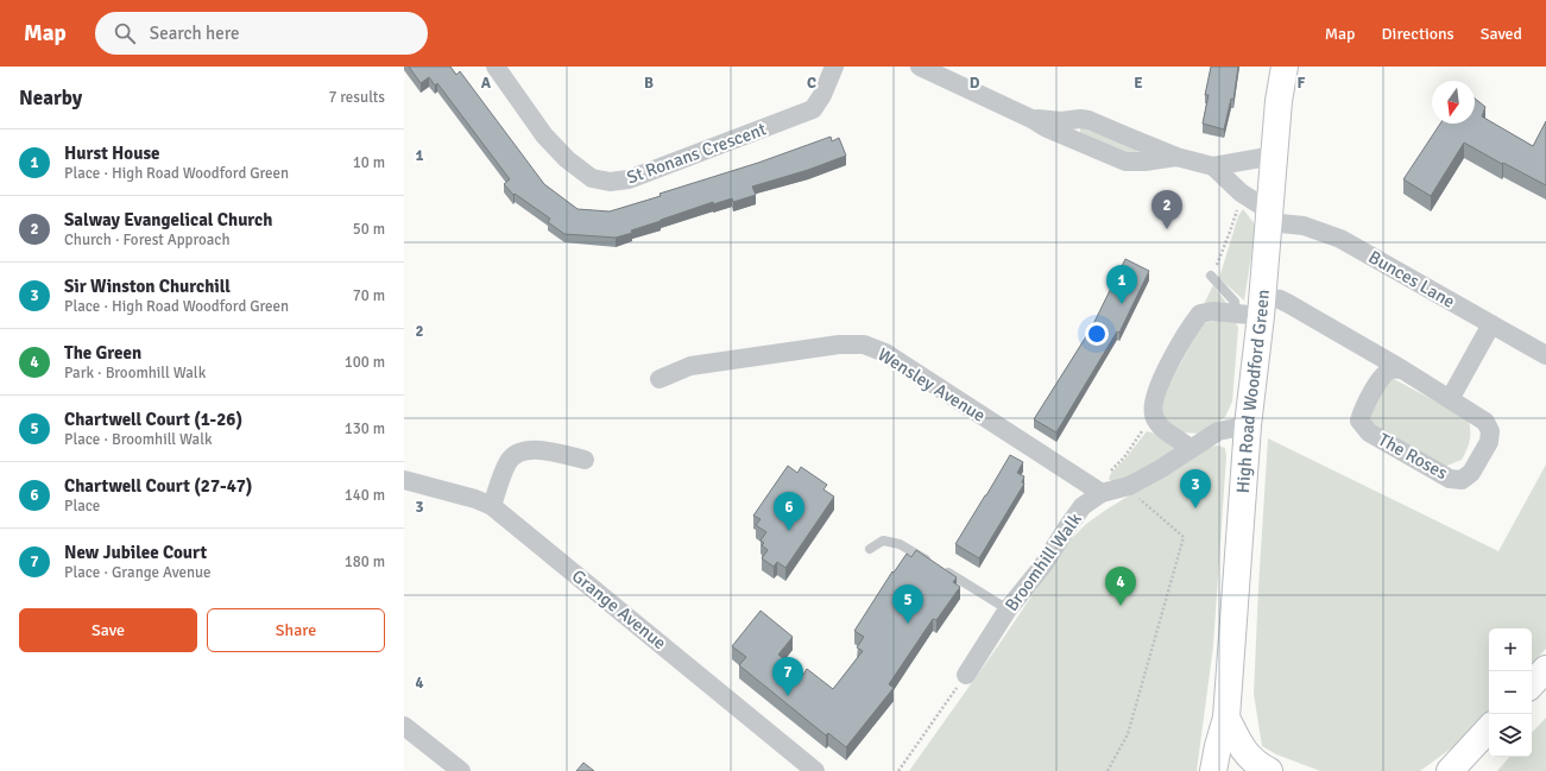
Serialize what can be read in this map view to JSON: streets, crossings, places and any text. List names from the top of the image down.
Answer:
{
  "streets": {
    "main road": ["High Road Woodford Green"],
    "street": [
      "St Ronans Crescent",
      "Bunces Lane",
      "Wensley Avenue",
      "The Roses",
      "Broomhill Walk",
      "Grange Avenue"
    ]
  },
  "crossings": [
    ["Bunces Lane", "High Road Woodford Green"],
    ["Wensley Avenue", "Broomhill Walk"],
    ["High Road Woodford Green", "The Roses"],
    ["High Road Woodford Green", "Broomhill Walk"]
  ],
  "north": "bottom",
  "page": {
    "header": "Map",
    "search": "Search here",
    "nav": ["Map", "Directions", "Saved"],
    "heading": ["Nearby", "7 results"],
    "list": [
      {
        "mark": "1",
        "name": "Hurst House",
        "note": "Place · High Road Woodford Green",
        "value": "10 m"
      },
      {
        "mark": "2",
        "name": "Salway Evangelical Church",
        "note": "Church · Forest Approach",
        "value": "50 m"
      },
      {
        "mark": "3",
        "name": "Sir Winston Churchill",
        "note": "Place · High Road Woodford Green",
        "value": "70 m"
      },
      {
        "mark": "4",
        "name": "The Green",
        "note": "Park · Broomhill Walk",
        "value": "100 m"
      },
      {
        "mark": "5",
        "name": "Chartwell Court (1-26)",
        "note": "Place · Broomhill Walk",
        "value": "130 m"
      },
      {
        "mark": "6",
        "name": "Chartwell Court (27-47)",
        "note": "Place",
        "value": "140 m"
      },
      {
        "mark": "7",
        "name": "New Jubilee Court",
        "note": "Place · Grange Avenue",
        "value": "180 m"
      }
    ],
    "pins": [
      "2",
      "1",
      "3",
      "6",
      "4",
      "5",
      "7"
    ],
    "buttons": ["Save", "Share"],
    "map_buttons": ["+", "−"]
  },
  "grid": {
    "columns": [
      "A",
      "B",
      "C",
      "D",
      "E",
      "F"
    ],
    "rows": [
      "1",
      "2",
      "3",
      "4"
    ]
  }
}
